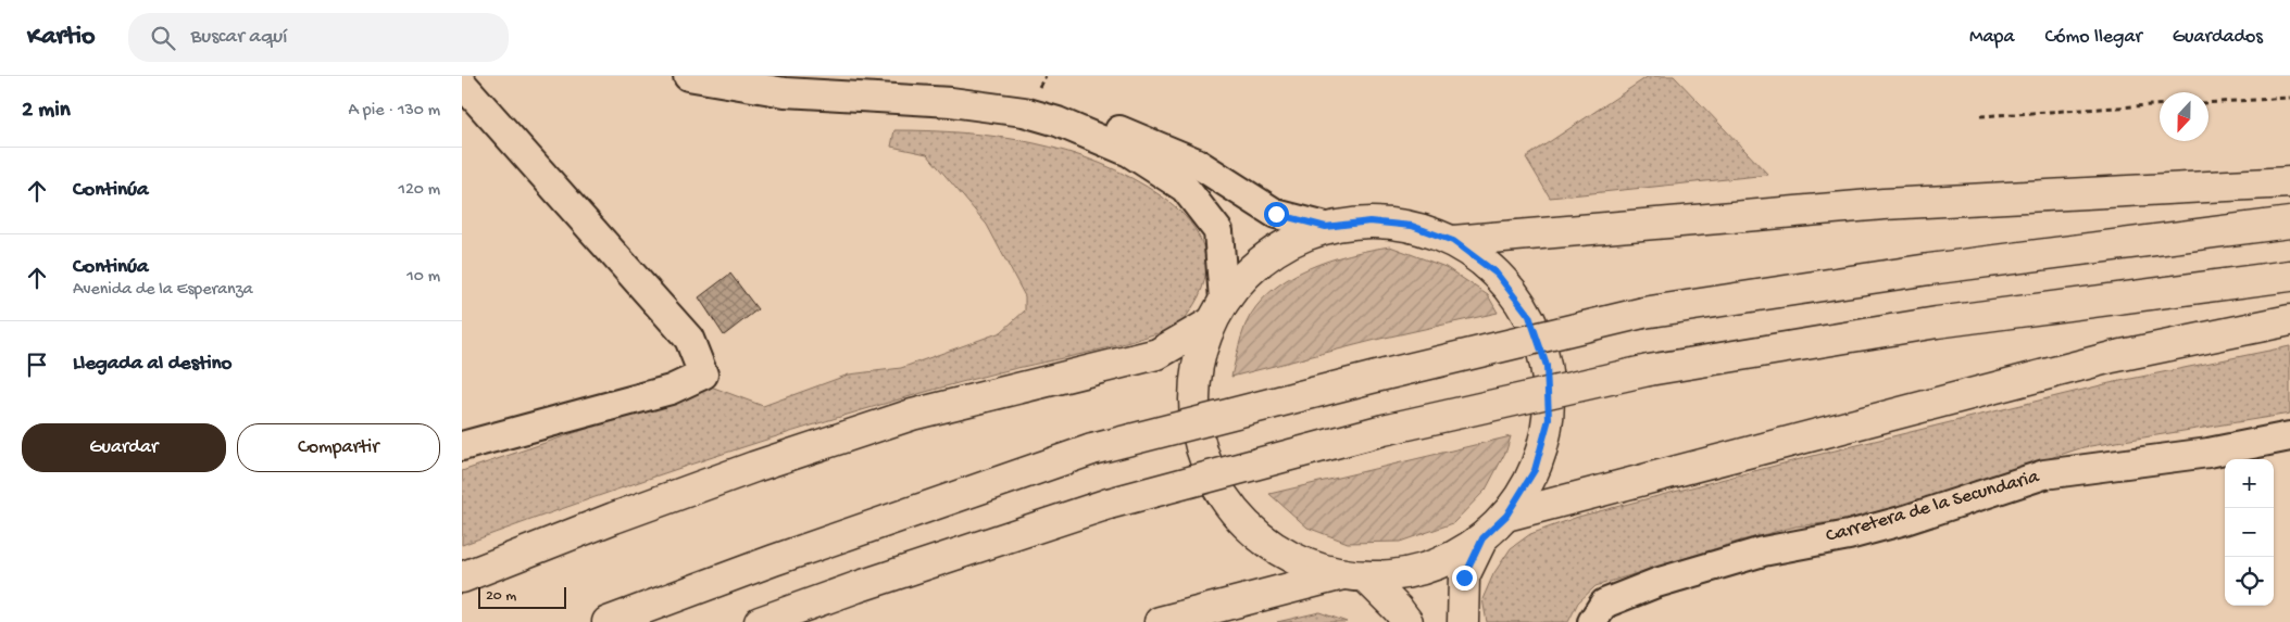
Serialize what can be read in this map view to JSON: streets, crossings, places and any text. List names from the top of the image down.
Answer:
{
  "streets": {
    "street": ["Carretera de la Secundaria"]
  },
  "scale_bar": "20 m",
  "north": "bottom",
  "page": {
    "header": "Kartio",
    "search": "Buscar aquí",
    "nav": ["Mapa", "Cómo llegar", "Guardados"],
    "heading": ["2 min", "A pie · 130 m"],
    "list": [
      ["Continúa", "120 m"],
      ["Continúa", "Avenida de la Esperanza", "10 m"],
      "Llegada al destino"
    ],
    "buttons": ["Guardar", "Compartir"],
    "map_buttons": ["+", "−"],
    "scale": "20 m"
  }
}
